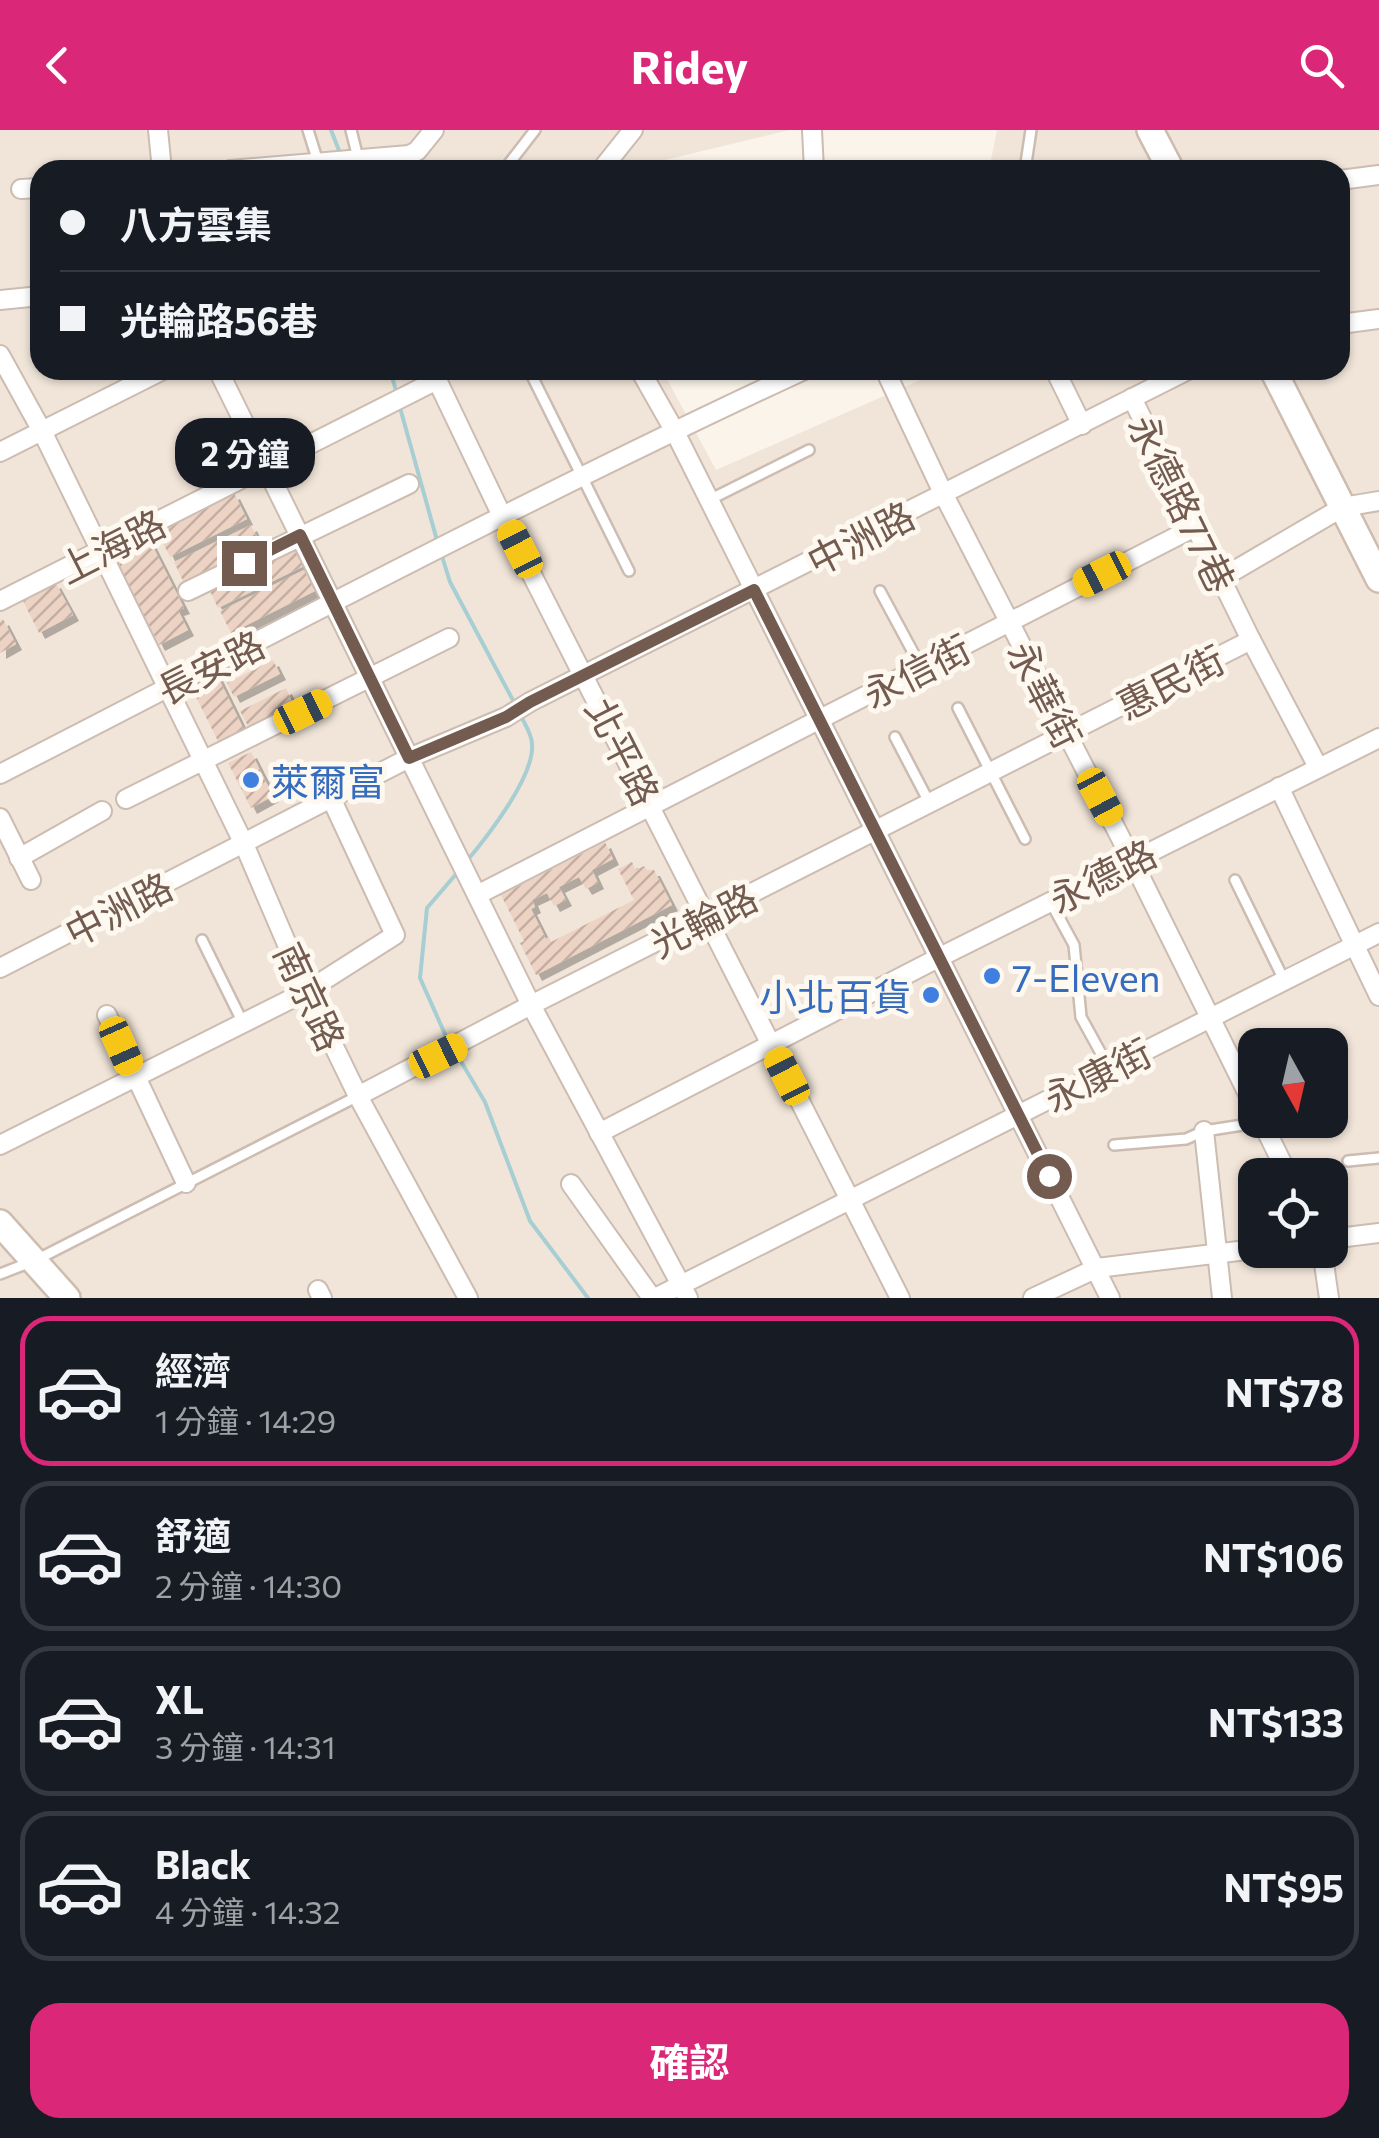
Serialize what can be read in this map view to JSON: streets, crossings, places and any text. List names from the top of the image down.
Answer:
{
  "streets": {
    "street": [
      "永德路77巷",
      "中洲路",
      "上海路",
      "長安路",
      "永信街",
      "惠民街",
      "永華街",
      "北平路",
      "永德路",
      "光輪路",
      "南京路",
      "永康街"
    ]
  },
  "crossings": [
    ["永德路77巷", "中洲路"],
    ["永德路77巷", "永信街"],
    ["永德路77巷", "惠民街"],
    ["永德路77巷", "永德路"],
    ["中洲路", "永華街"],
    ["中洲路", "北平路"],
    ["中洲路", "南京路"],
    ["上海路", "南京路"],
    ["長安路", "北平路"],
    ["長安路", "南京路"],
    ["永信街", "永華街"],
    ["永信街", "北平路"],
    ["惠民街", "永華街"],
    ["惠民街", "光輪路"],
    ["永華街", "永德路"],
    ["永華街", "永康街"],
    ["北平路", "永德路"],
    ["北平路", "光輪路"],
    ["北平路", "永康街"],
    ["光輪路", "南京路"]
  ],
  "places": ["萊爾富", "7-Eleven", "小北百貨"],
  "north": "bottom",
  "page": {
    "header": "Ridey",
    "banner": ["八方雲集", "光輪路56巷"],
    "bubble": "2 分鐘",
    "list": [
      {
        "name": "經濟",
        "note": "1 分鐘 · 14:29",
        "value": "NT$78"
      },
      {
        "name": "舒適",
        "note": "2 分鐘 · 14:30",
        "value": "NT$106"
      },
      {
        "name": "XL",
        "note": "3 分鐘 · 14:31",
        "value": "NT$133"
      },
      {
        "name": "Black",
        "note": "4 分鐘 · 14:32",
        "value": "NT$95"
      }
    ],
    "buttons": "確認"
  }
}
